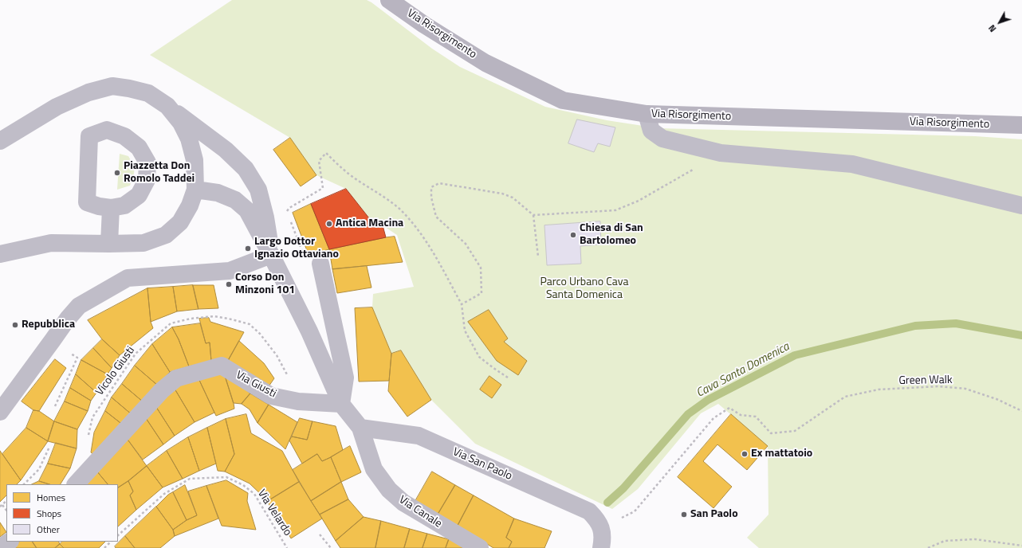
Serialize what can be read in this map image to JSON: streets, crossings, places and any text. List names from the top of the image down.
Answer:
{
  "streets": {
    "main road": ["Via Risorgimento"],
    "street": ["Via Giusti", "Via San Paolo", "Via Canale"],
    "path": ["Vicolo Giusti", "Green Walk", "Via Velardo"]
  },
  "crossings": [
    ["Vicolo Giusti", "Via Giusti"],
    ["Green Walk", "Via San Paolo"],
    ["Via San Paolo", "Via Canale"]
  ],
  "water": ["Cava Santa Domenica"],
  "parks": ["Parco Urbano Cava Santa Domenica"],
  "places": [
    "Piazzetta Don Romolo Taddei",
    "Antica Macina",
    "Chiesa di San Bartolomeo",
    "Largo Dottor Ignazio Ottaviano",
    "Corso Don Minzoni 101",
    "Repubblica",
    "Ex mattatoio",
    "San Paolo"
  ],
  "legend": ["Homes", "Shops", "Other"],
  "north": "bottom left"
}
